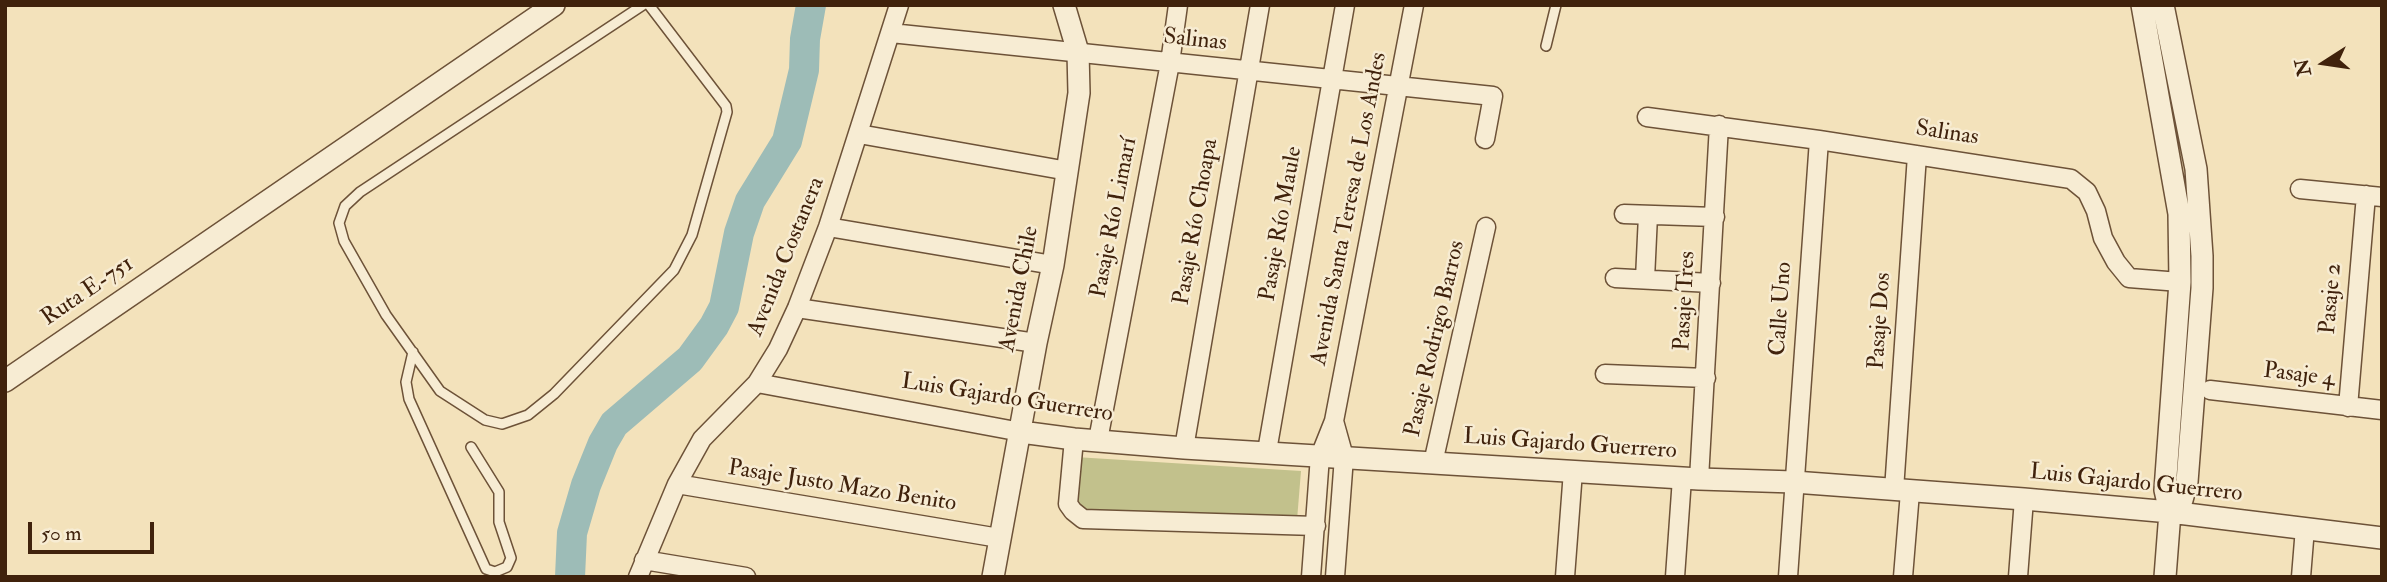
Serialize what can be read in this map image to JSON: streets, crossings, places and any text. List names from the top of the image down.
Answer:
{
  "streets": {
    "street": [
      "Salinas",
      "Avenida Santa Teresa de Los Andes",
      "Pasaje Río Limarí",
      "Pasaje Río Choapa",
      "Pasaje Río Maule",
      "Avenida Costanera",
      "Avenida Chile",
      "Ruta E-751",
      "Pasaje 2",
      "Pasaje Tres",
      "Calle Uno",
      "Pasaje Dos",
      "Pasaje Rodrigo Barros",
      "Pasaje 4",
      "Luis Gajardo Guerrero",
      "Pasaje Justo Mazo Benito"
    ]
  },
  "crossings": [
    ["Salinas", "Avenida Santa Teresa de Los Andes"],
    ["Salinas", "Pasaje Río Limarí"],
    ["Salinas", "Pasaje Río Choapa"],
    ["Salinas", "Pasaje Río Maule"],
    ["Salinas", "Avenida Costanera"],
    ["Salinas", "Avenida Chile"],
    ["Salinas", "Pasaje Tres"],
    ["Salinas", "Calle Uno"],
    ["Salinas", "Pasaje Dos"],
    ["Avenida Santa Teresa de Los Andes", "Luis Gajardo Guerrero"],
    ["Pasaje Río Limarí", "Luis Gajardo Guerrero"],
    ["Pasaje Río Choapa", "Luis Gajardo Guerrero"],
    ["Pasaje Río Maule", "Luis Gajardo Guerrero"],
    ["Avenida Costanera", "Luis Gajardo Guerrero"],
    ["Avenida Costanera", "Pasaje Justo Mazo Benito"],
    ["Avenida Chile", "Luis Gajardo Guerrero"],
    ["Avenida Chile", "Pasaje Justo Mazo Benito"],
    ["Pasaje 2", "Pasaje 4"],
    ["Pasaje Tres", "Luis Gajardo Guerrero"],
    ["Calle Uno", "Luis Gajardo Guerrero"],
    ["Pasaje Dos", "Luis Gajardo Guerrero"],
    ["Pasaje Rodrigo Barros", "Luis Gajardo Guerrero"]
  ],
  "scale_bar": "50 m",
  "north": "left"
}
